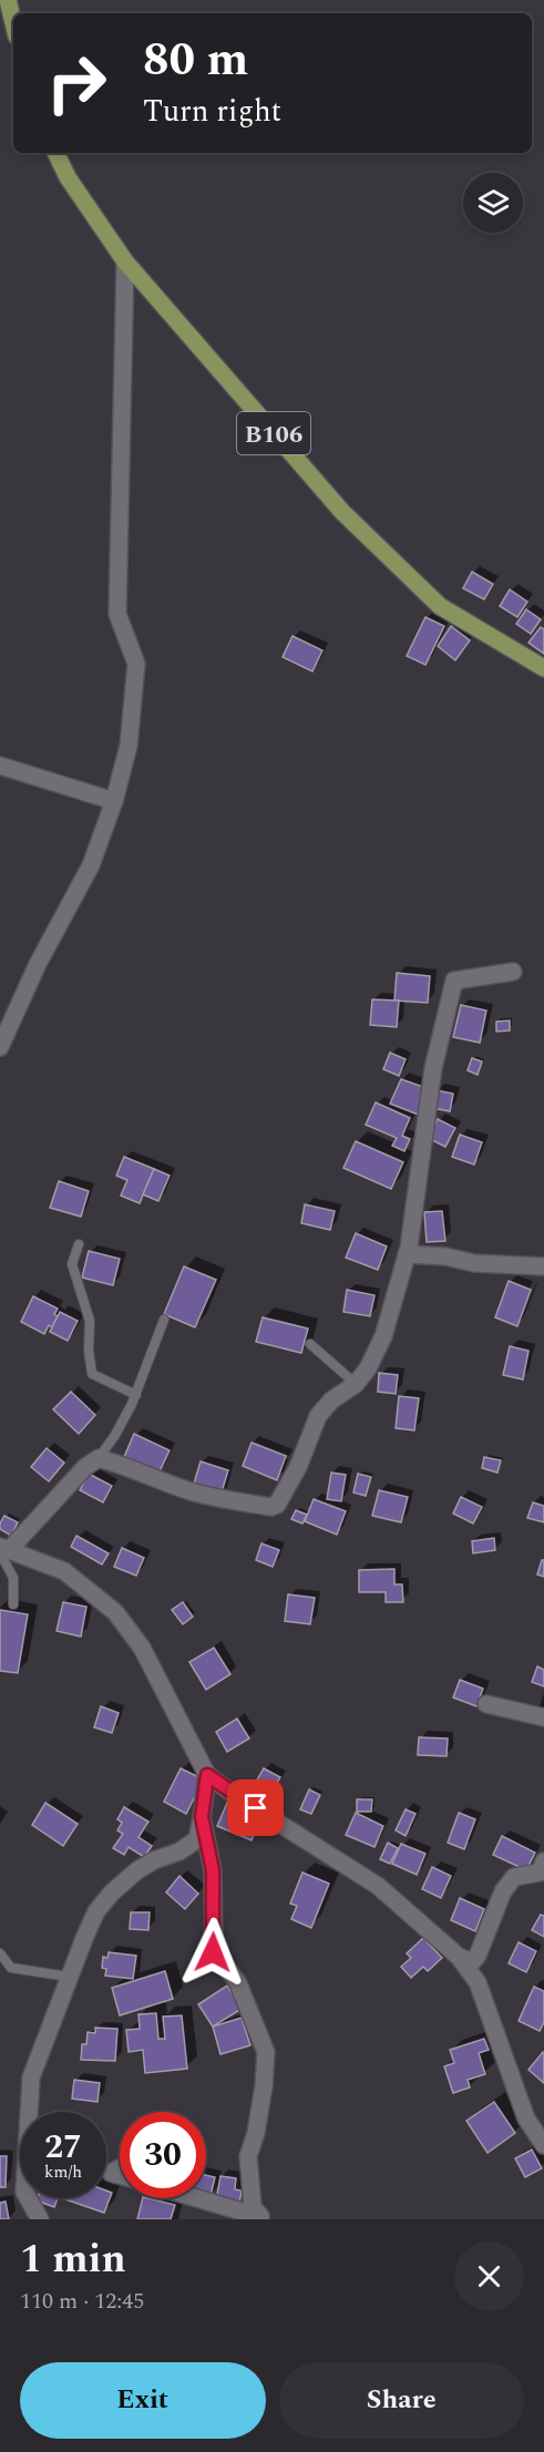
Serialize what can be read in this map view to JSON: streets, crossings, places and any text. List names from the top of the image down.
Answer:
{
  "streets": {
    "main road": ["B106"]
  },
  "page": {
    "turn": ["80 m", "Turn right"],
    "speed": "27 km/h",
    "limit": "30",
    "heading": ["1 min", "110 m · 12:45"],
    "buttons": ["Exit", "Share"]
  }
}
